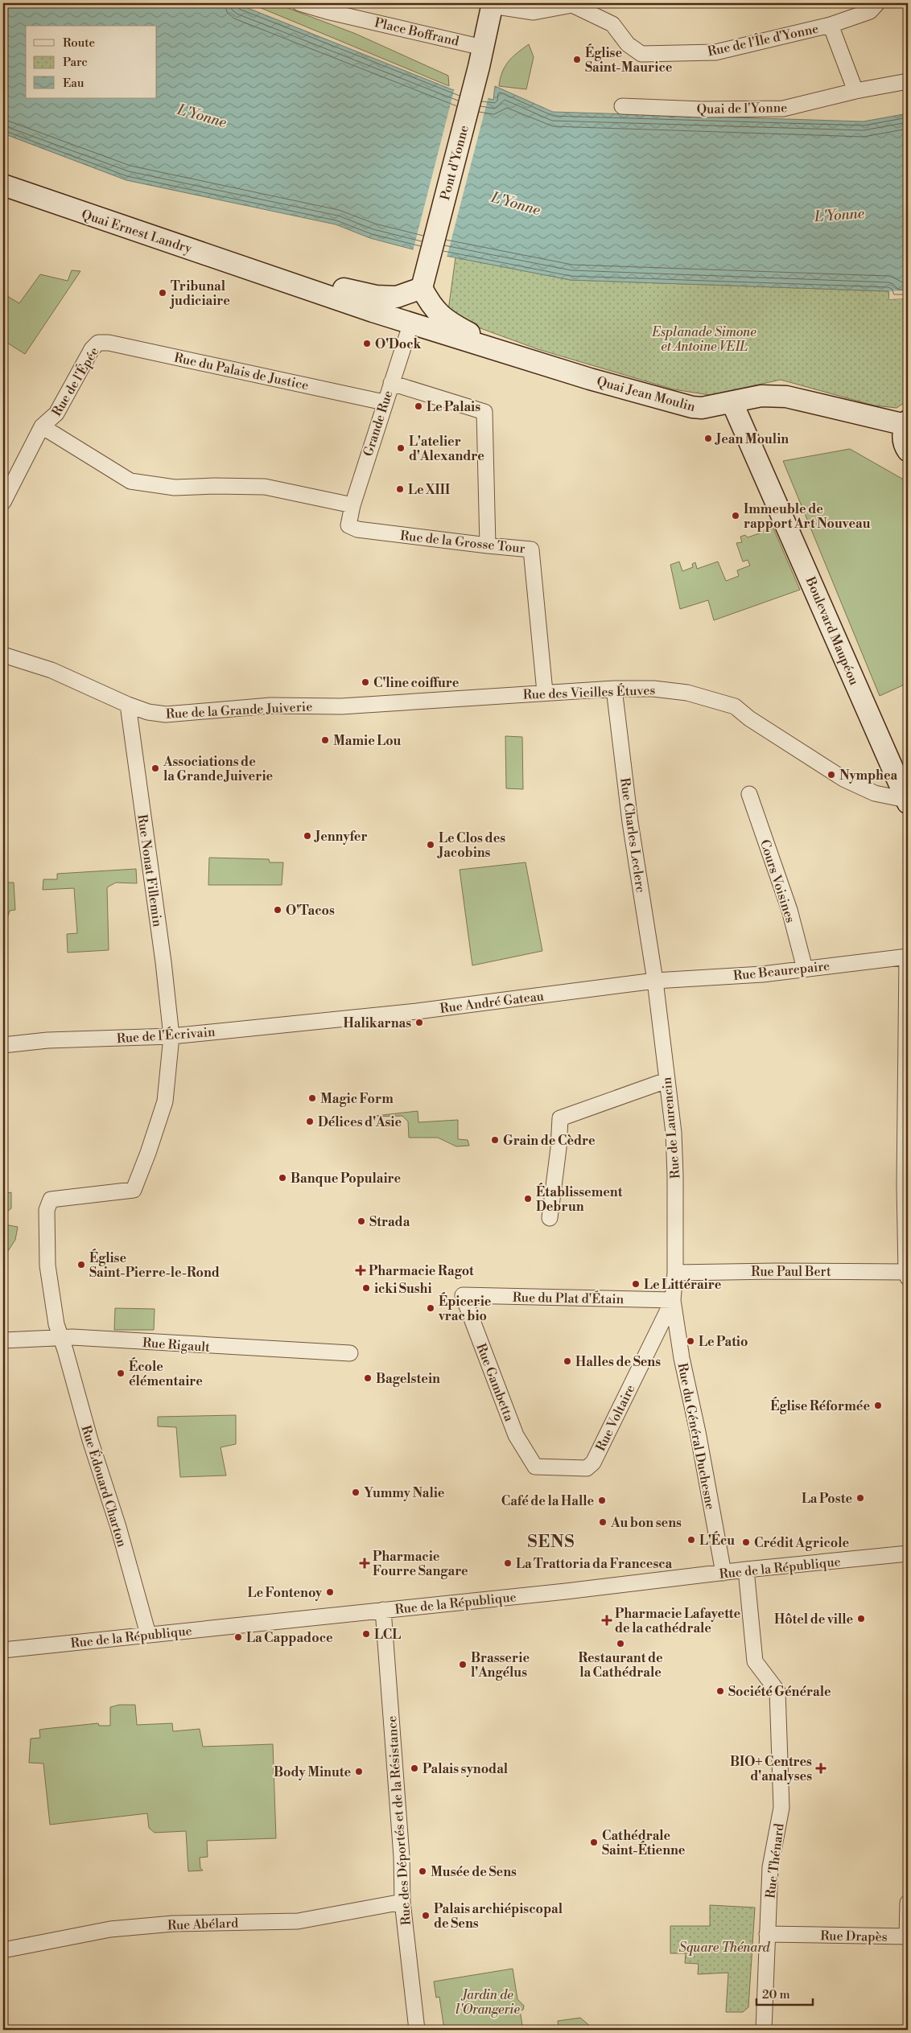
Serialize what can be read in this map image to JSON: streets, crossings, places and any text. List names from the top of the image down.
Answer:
{
  "streets": {
    "main road": [
      "Pont d'Yonne",
      "Quai Ernest Landry",
      "Quai Jean Moulin",
      "Boulevard Maupéou"
    ],
    "street": [
      "Place Boffrand",
      "Rue de l'Île d'Yonne",
      "Quai de l'Yonne",
      "Rue du Palais de Justice",
      "Rue de l'Épée",
      "Grande Rue",
      "Rue de la Grosse Tour",
      "Rue des Vieilles Étuves",
      "Rue de la Grande Juiverie",
      "Rue Charles Leclerc",
      "Rue Nonat Fillemin",
      "Cours Voisines",
      "Rue Beaurepaire",
      "Rue André Gateau",
      "Rue de l'Écrivain",
      "Rue de Laurencin",
      "Rue Paul Bert",
      "Rue du Plat d'Étain",
      "Rue Rigault",
      "Rue Gambetta",
      "Rue Voltaire",
      "Rue du Général Duchesne",
      "Rue Édouard Charton",
      "Rue de la République",
      "Rue des Déportés et de la Résistance",
      "Rue Thénard",
      "Rue Abélard",
      "Rue Drapès"
    ]
  },
  "crossings": [
    ["Place Boffrand", "Pont d'Yonne"],
    ["Rue de l'Île d'Yonne", "Pont d'Yonne"],
    ["Pont d'Yonne", "Quai Ernest Landry"],
    ["Pont d'Yonne", "Quai Jean Moulin"],
    ["Quai Ernest Landry", "Quai Jean Moulin"],
    ["Quai Ernest Landry", "Grande Rue"],
    ["Rue du Palais de Justice", "Rue de l'Épée"],
    ["Rue du Palais de Justice", "Grande Rue"],
    ["Quai Jean Moulin", "Grande Rue"],
    ["Quai Jean Moulin", "Boulevard Maupéou"],
    ["Grande Rue", "Rue de la Grosse Tour"],
    ["Rue de la Grosse Tour", "Rue des Vieilles Étuves"],
    ["Boulevard Maupéou", "Rue des Vieilles Étuves"],
    ["Rue des Vieilles Étuves", "Rue de la Grande Juiverie"],
    ["Rue des Vieilles Étuves", "Rue Charles Leclerc"],
    ["Rue de la Grande Juiverie", "Rue Nonat Fillemin"],
    ["Rue Charles Leclerc", "Rue Beaurepaire"],
    ["Rue Charles Leclerc", "Rue André Gateau"],
    ["Rue Charles Leclerc", "Rue de Laurencin"],
    ["Rue Nonat Fillemin", "Rue de l'Écrivain"],
    ["Rue Nonat Fillemin", "Rue Rigault"],
    ["Rue Nonat Fillemin", "Rue Édouard Charton"],
    ["Cours Voisines", "Rue Beaurepaire"],
    ["Rue Beaurepaire", "Rue André Gateau"],
    ["Rue Beaurepaire", "Rue de Laurencin"],
    ["Rue André Gateau", "Rue de l'Écrivain"],
    ["Rue André Gateau", "Rue de Laurencin"],
    ["Rue de Laurencin", "Rue Paul Bert"],
    ["Rue de Laurencin", "Rue du Plat d'Étain"],
    ["Rue de Laurencin", "Rue Voltaire"],
    ["Rue de Laurencin", "Rue du Général Duchesne"],
    ["Rue du Plat d'Étain", "Rue Gambetta"],
    ["Rue du Plat d'Étain", "Rue Voltaire"],
    ["Rue du Plat d'Étain", "Rue du Général Duchesne"],
    ["Rue Rigault", "Rue Édouard Charton"],
    ["Rue Gambetta", "Rue Voltaire"],
    ["Rue Voltaire", "Rue du Général Duchesne"],
    ["Rue du Général Duchesne", "Rue de la République"],
    ["Rue Édouard Charton", "Rue de la République"],
    ["Rue de la République", "Rue des Déportés et de la Résistance"],
    ["Rue de la République", "Rue Thénard"],
    ["Rue des Déportés et de la Résistance", "Rue Abélard"],
    ["Rue Thénard", "Rue Drapès"]
  ],
  "districts": ["SENS"],
  "water": ["L'Yonne"],
  "parks": ["Esplanade Simone et Antoine VEIL", "Square Thénard", "Jardin de l'Orangerie"],
  "places": {
    "other": [
      "Église Saint-Maurice",
      "Tribunal judiciaire",
      "O'Dock",
      "Le Palais",
      "Jean Moulin",
      "L'atelier d'Alexandre",
      "Le XIII",
      "Immeuble de rapport Art Nouveau",
      "C'line coiffure",
      "Mamie Lou",
      "Associations de la Grande Juiverie",
      "Nymphea",
      "Jennyfer",
      "Le Clos des Jacobins",
      "O'Tacos",
      "Halikarnas",
      "Magic Form",
      "Délices d'Asie",
      "Grain de Cèdre",
      "Banque Populaire",
      "Établissement Debrun",
      "Strada",
      "Église Saint-Pierre-le-Rond",
      "Le Littéraire",
      "icki Sushi",
      "Épicerie vrac bio",
      "Le Patio",
      "Halles de Sens",
      "École élémentaire",
      "Bagelstein",
      "Église Réformée",
      "Yummy Nalie",
      "La Poste",
      "Café de la Halle",
      "Au bon sens",
      "L'Écu",
      "Crédit Agricole",
      "La Trattoria da Francesca",
      "Le Fontenoy",
      "Hôtel de ville",
      "LCL",
      "La Cappadoce",
      "Restaurant de la Cathédrale",
      "Brasserie l'Angélus",
      "Société Générale",
      "Palais synodal",
      "Body Minute",
      "Cathédrale Saint-Étienne",
      "Musée de Sens",
      "Palais archiépiscopal de Sens"
    ],
    "health": [
      "Pharmacie Ragot",
      "Pharmacie Fourre Sangare",
      "Pharmacie Lafayette de la cathédrale",
      "BIO+ Centres d'analyses"
    ]
  },
  "legend": ["Route", "Parc", "Eau"],
  "scale_bar": "20 m"
}
